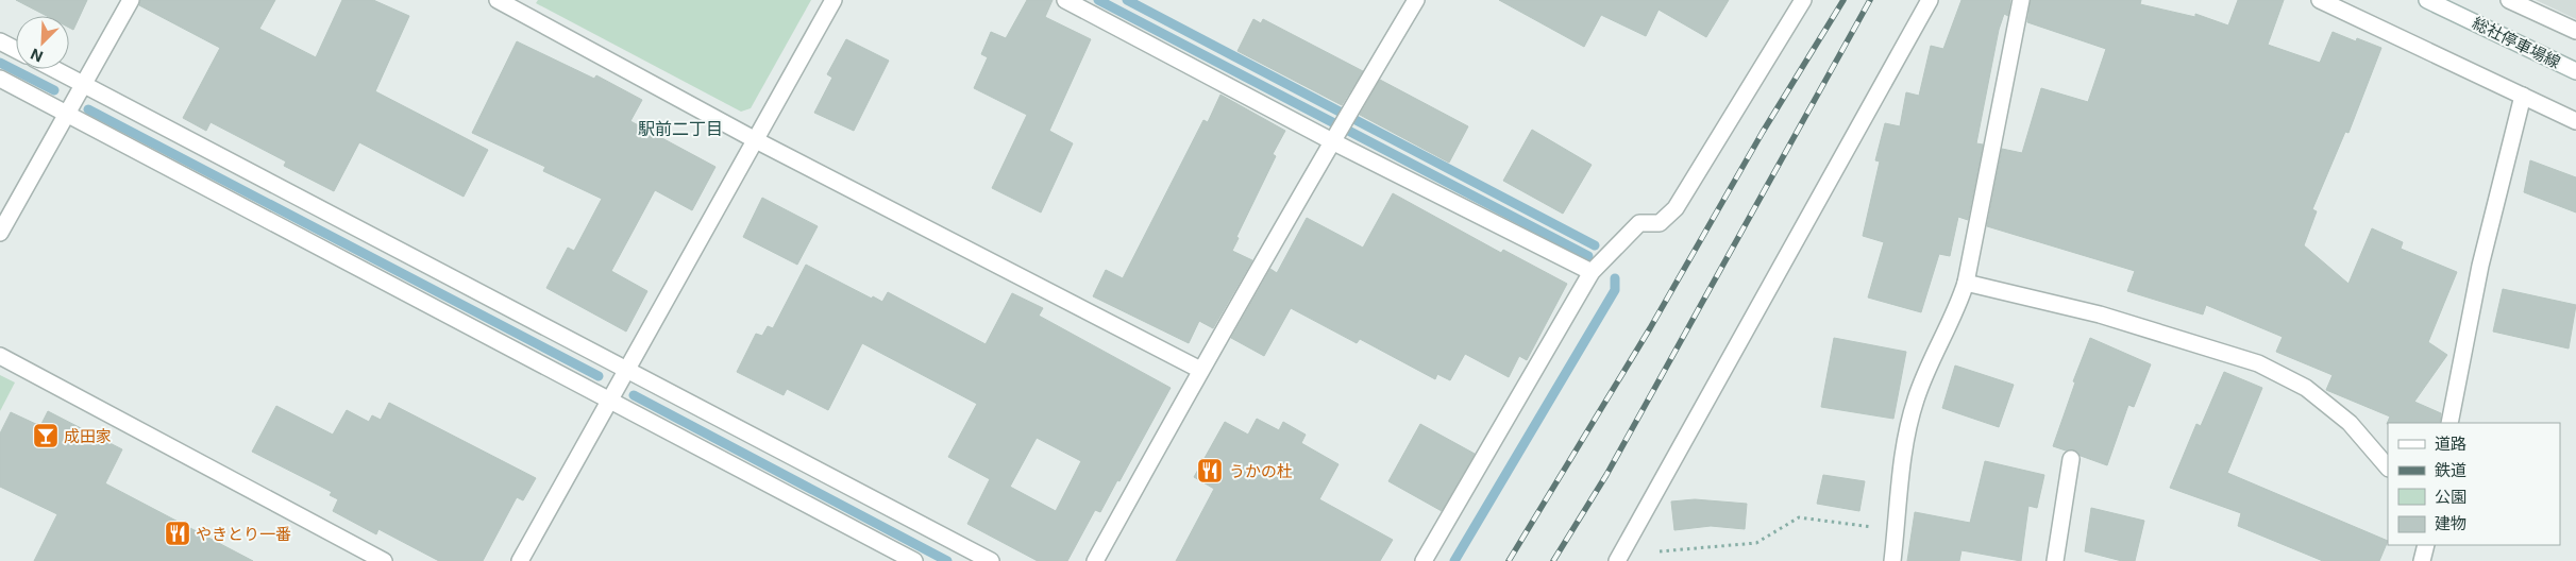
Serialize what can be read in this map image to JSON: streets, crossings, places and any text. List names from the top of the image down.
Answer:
{
  "streets": {
    "street": ["総社停車場線"]
  },
  "districts": ["駅前二丁目"],
  "places": {
    "bar": ["成田家"],
    "restaurant": ["うかの杜", "やきとり一番"]
  },
  "legend": [
    "道路",
    "鉄道",
    "公園",
    "建物"
  ],
  "north": "bottom left"
}
